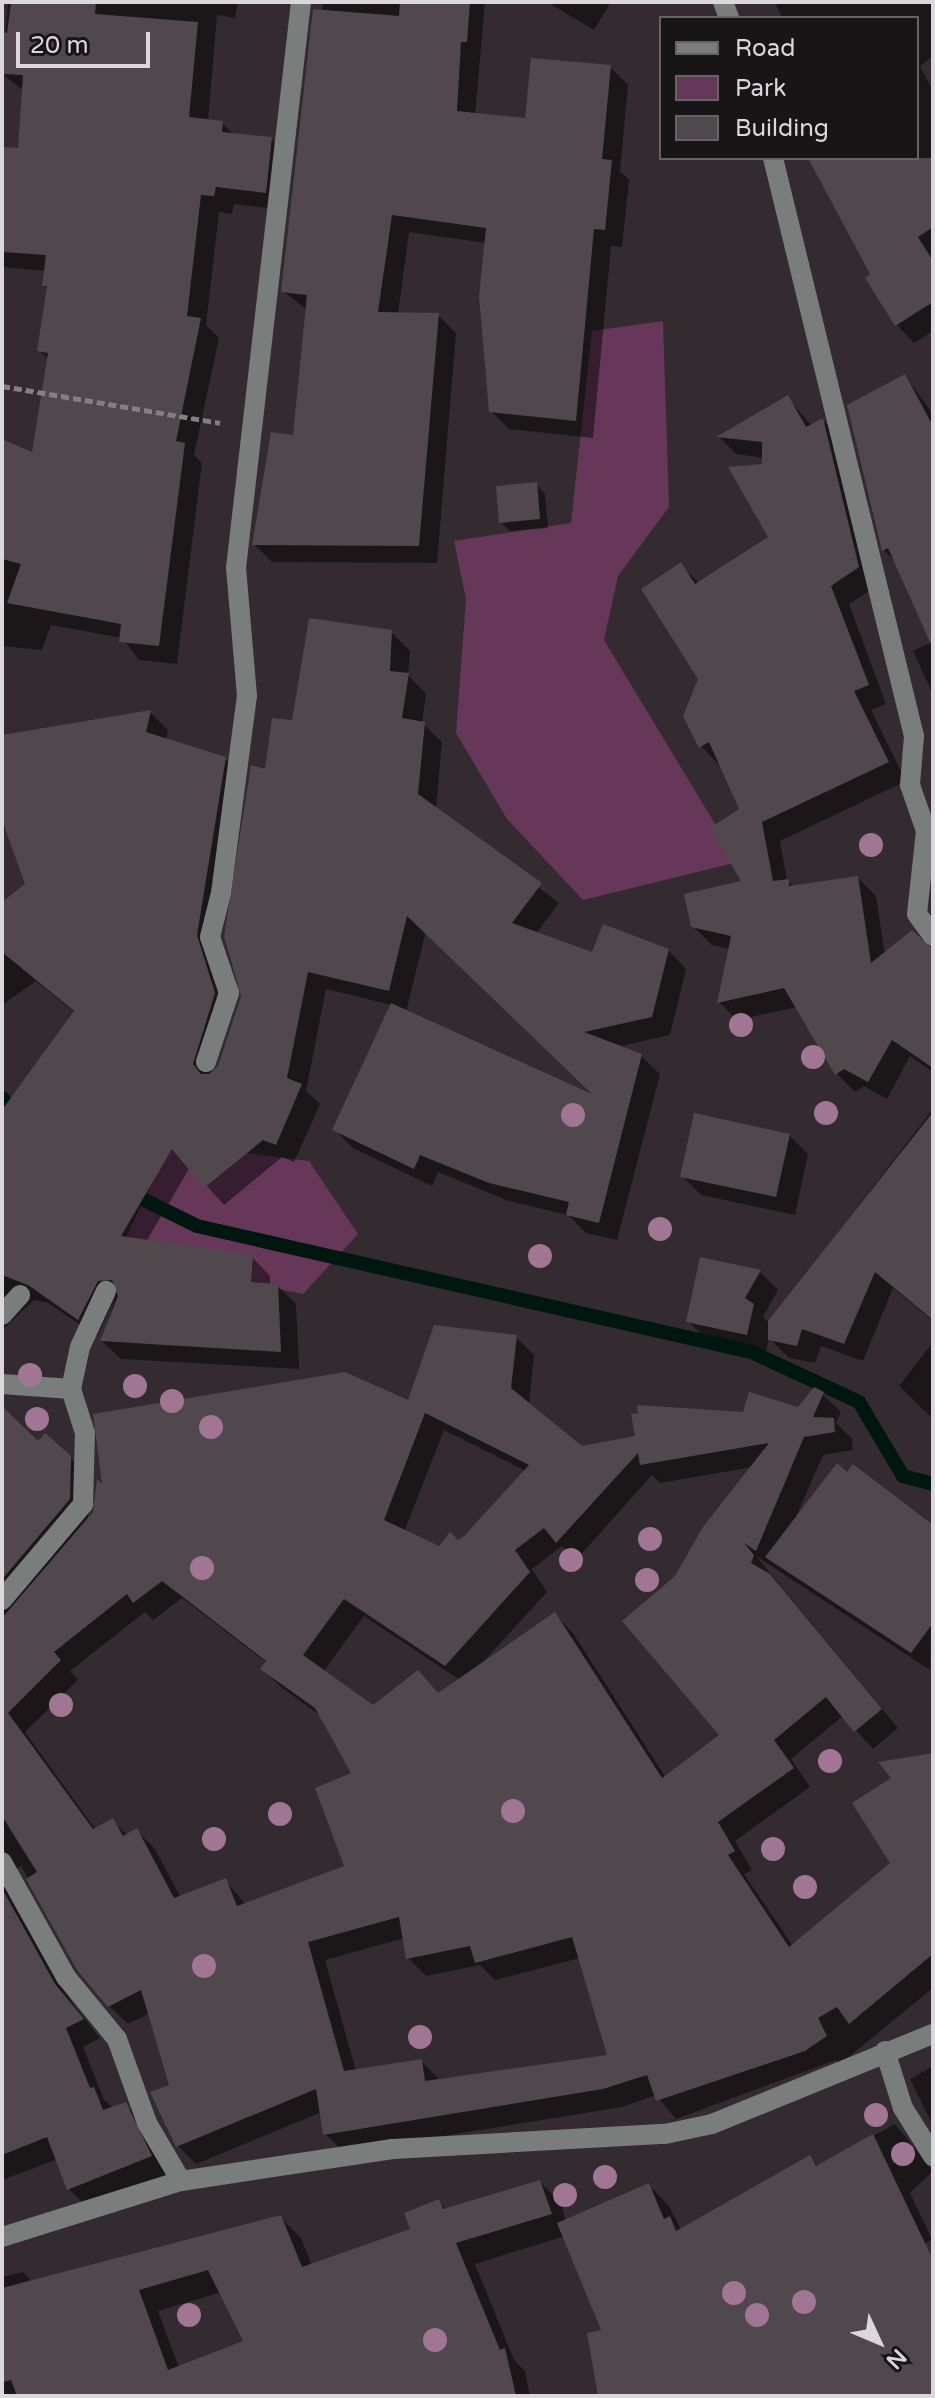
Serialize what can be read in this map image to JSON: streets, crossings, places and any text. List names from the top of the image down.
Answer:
{
  "legend": ["Road", "Park", "Building"],
  "scale_bar": "20 m",
  "north": "bottom right"
}
